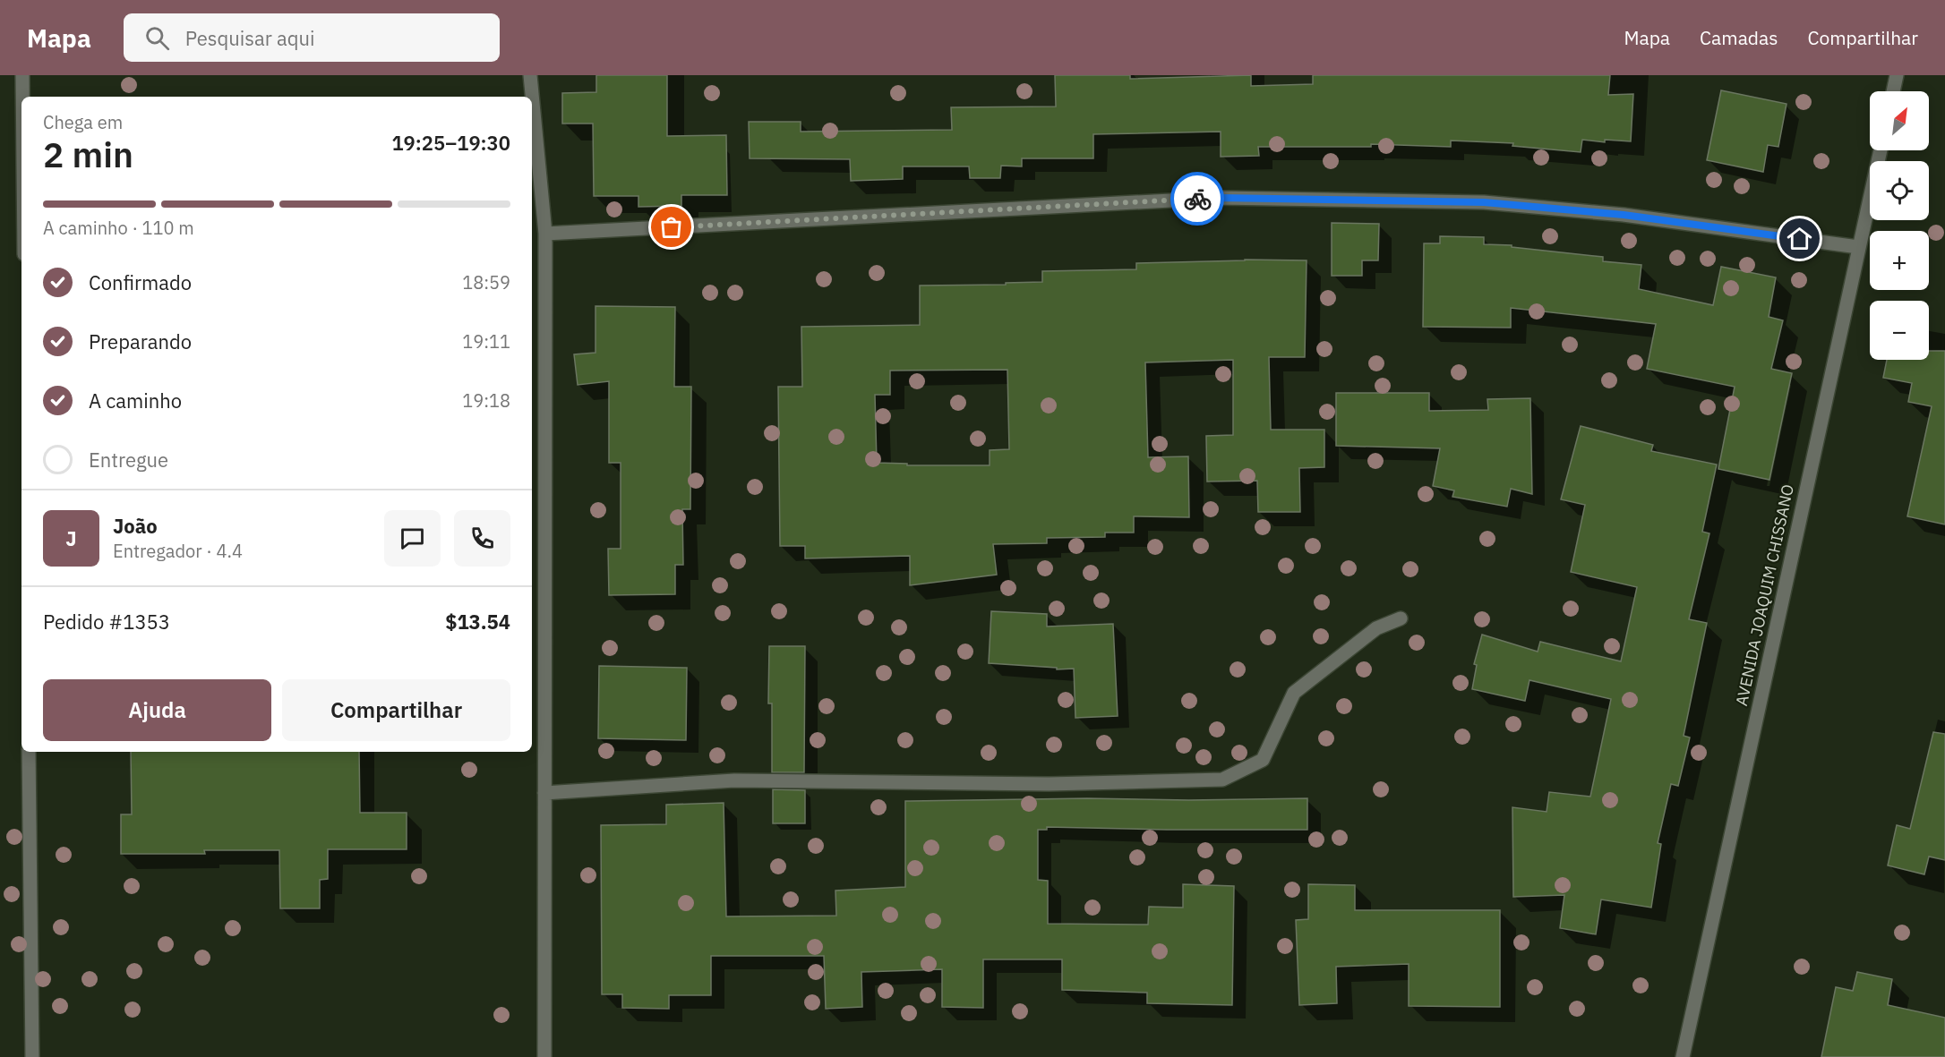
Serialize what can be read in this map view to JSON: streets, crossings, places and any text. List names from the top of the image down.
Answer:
{
  "streets": {
    "street": ["AVENIDA JOAQUIM CHISSANO"]
  },
  "north": "top right",
  "page": {
    "header": "Mapa",
    "search": "Pesquisar aqui",
    "nav": ["Mapa", "Camadas", "Compartilhar"],
    "map_buttons": ["+", "−"],
    "heading": ["2 min", "Chega em", "19:25–19:30"],
    "panel": [
      "João",
      "Entregador · 4.4",
      "Pedido #1353",
      "$13.54"
    ],
    "bar": "A caminho · 110 m",
    "list": [
      ["Confirmado", "18:59"],
      ["Preparando", "19:11"],
      ["A caminho", "19:18"],
      "Entregue"
    ],
    "round": "J",
    "buttons": ["Ajuda", "Compartilhar"]
  }
}
